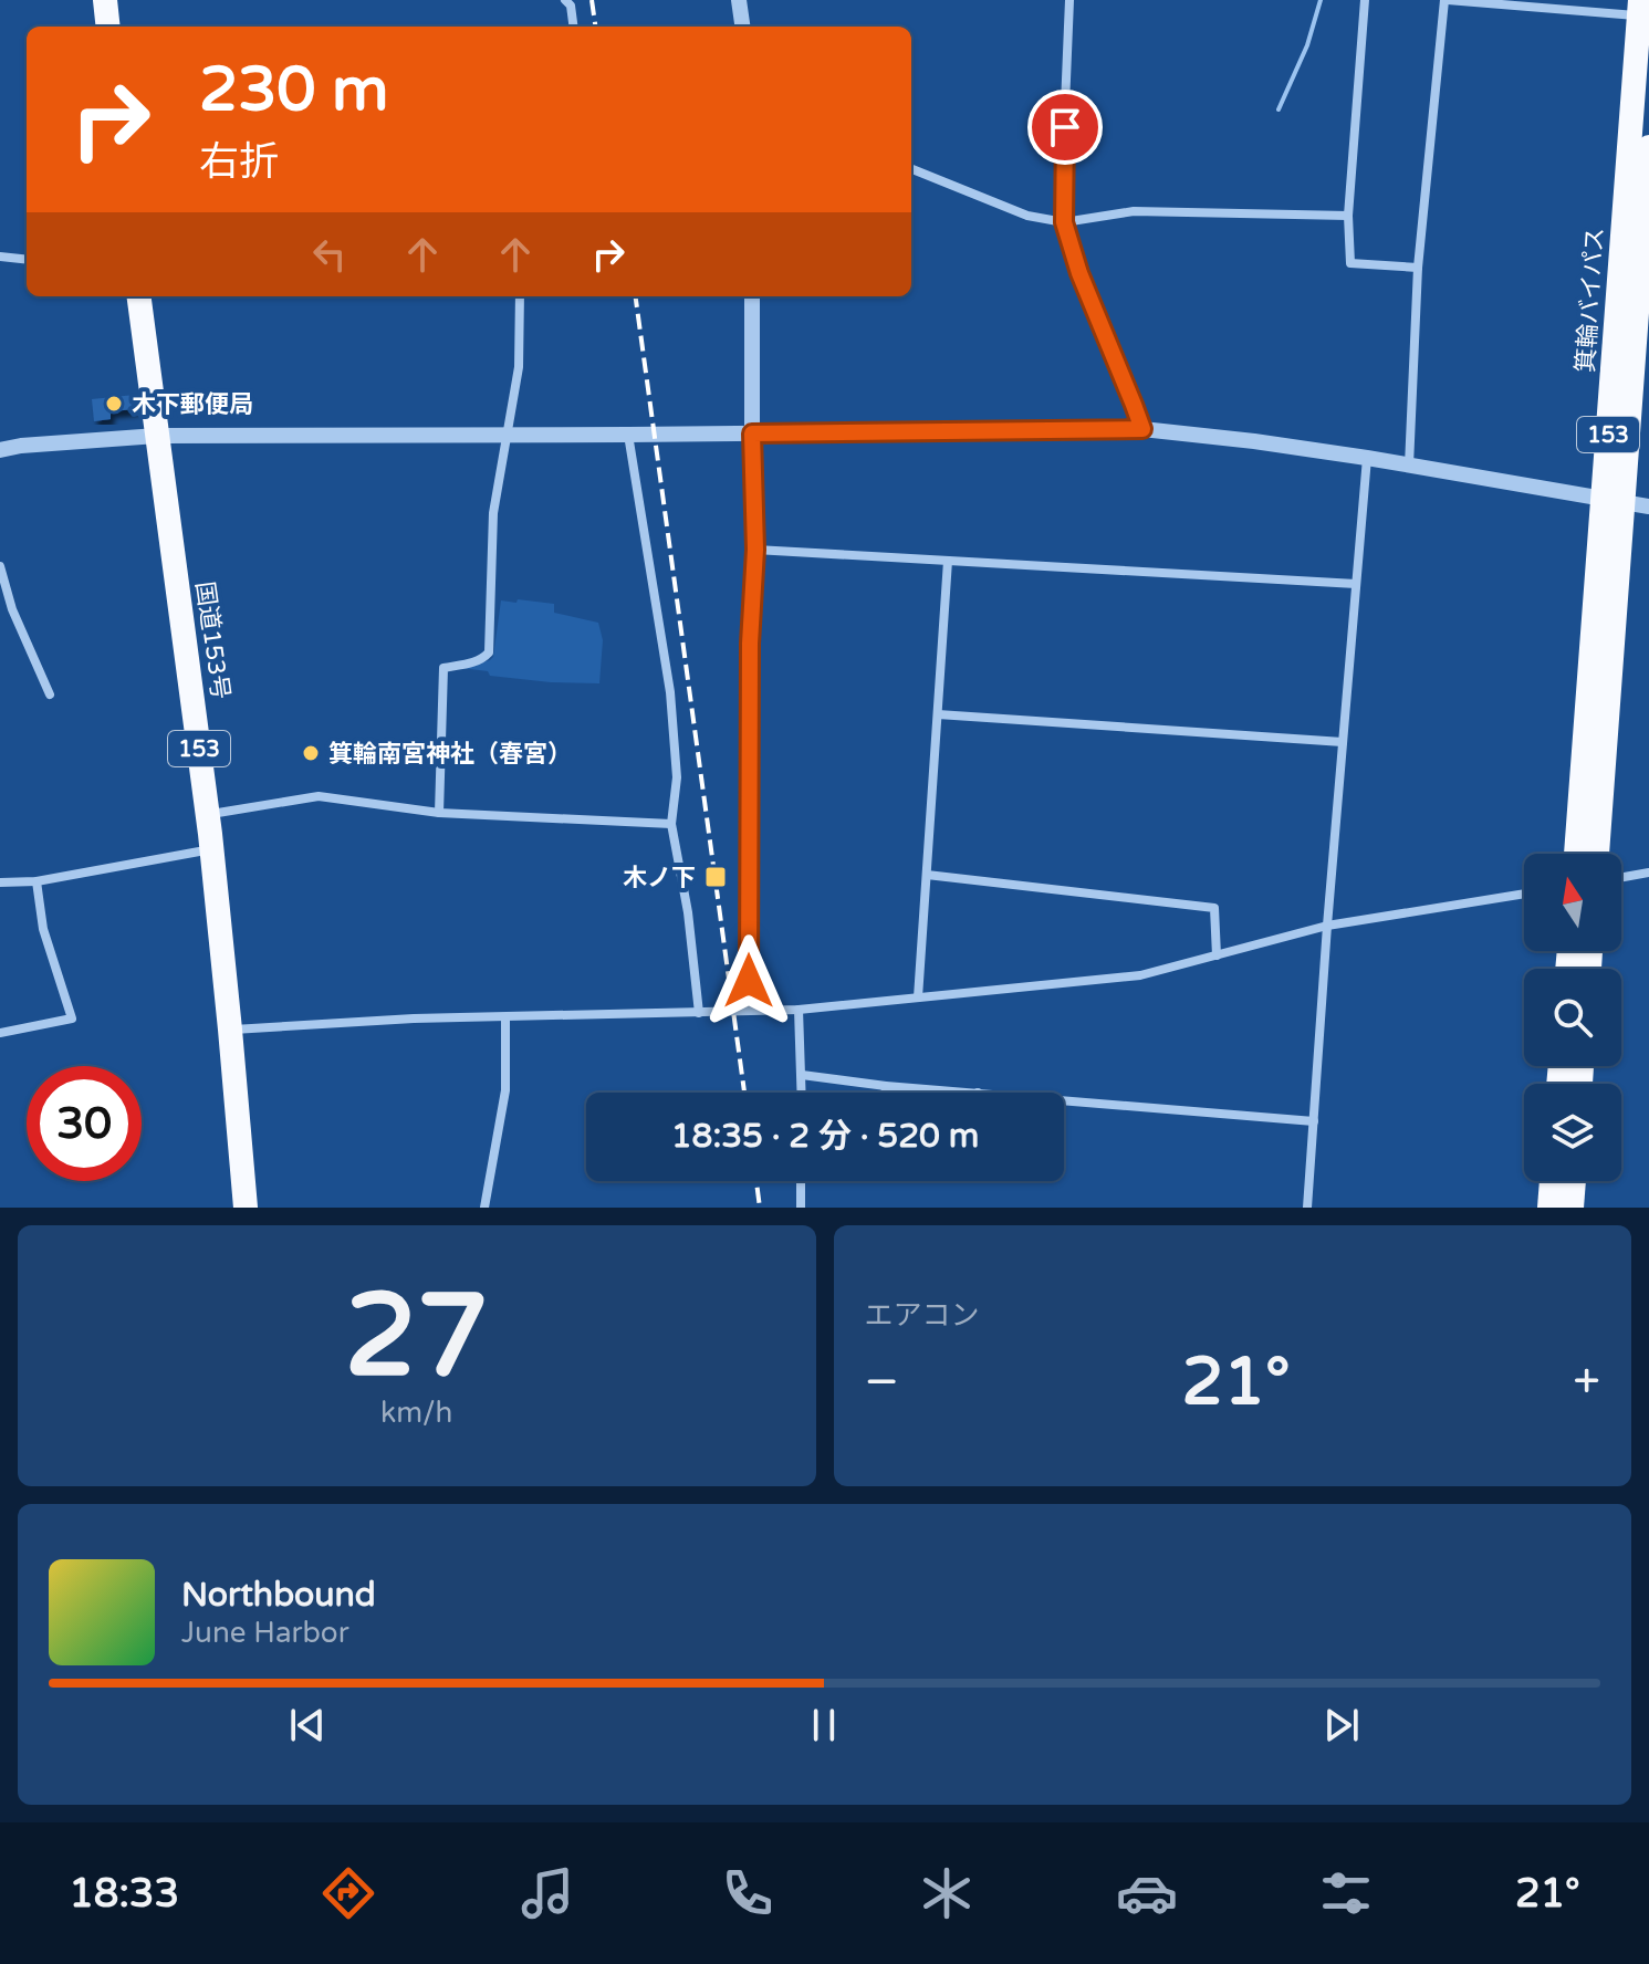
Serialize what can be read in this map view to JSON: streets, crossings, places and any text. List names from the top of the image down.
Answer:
{
  "streets": {
    "highway": ["箕輪バイパス", "153", "国道153号"]
  },
  "places": {
    "other": ["木下郵便局", "箕輪南宮神社（春宮）"],
    "transit": ["木ノ下"]
  },
  "north": "top",
  "page": {
    "turn": ["230 m", "右折"],
    "limit": "30",
    "trip": "18:35 · 2 分 · 520 m",
    "tile": [
      ["27", "km/h"],
      "エアコン"
    ],
    "heat": ["−", "21°", "+"],
    "song": ["Northbound", "June Harbor"],
    "tabs": ["18:33", "21°"]
  }
}
